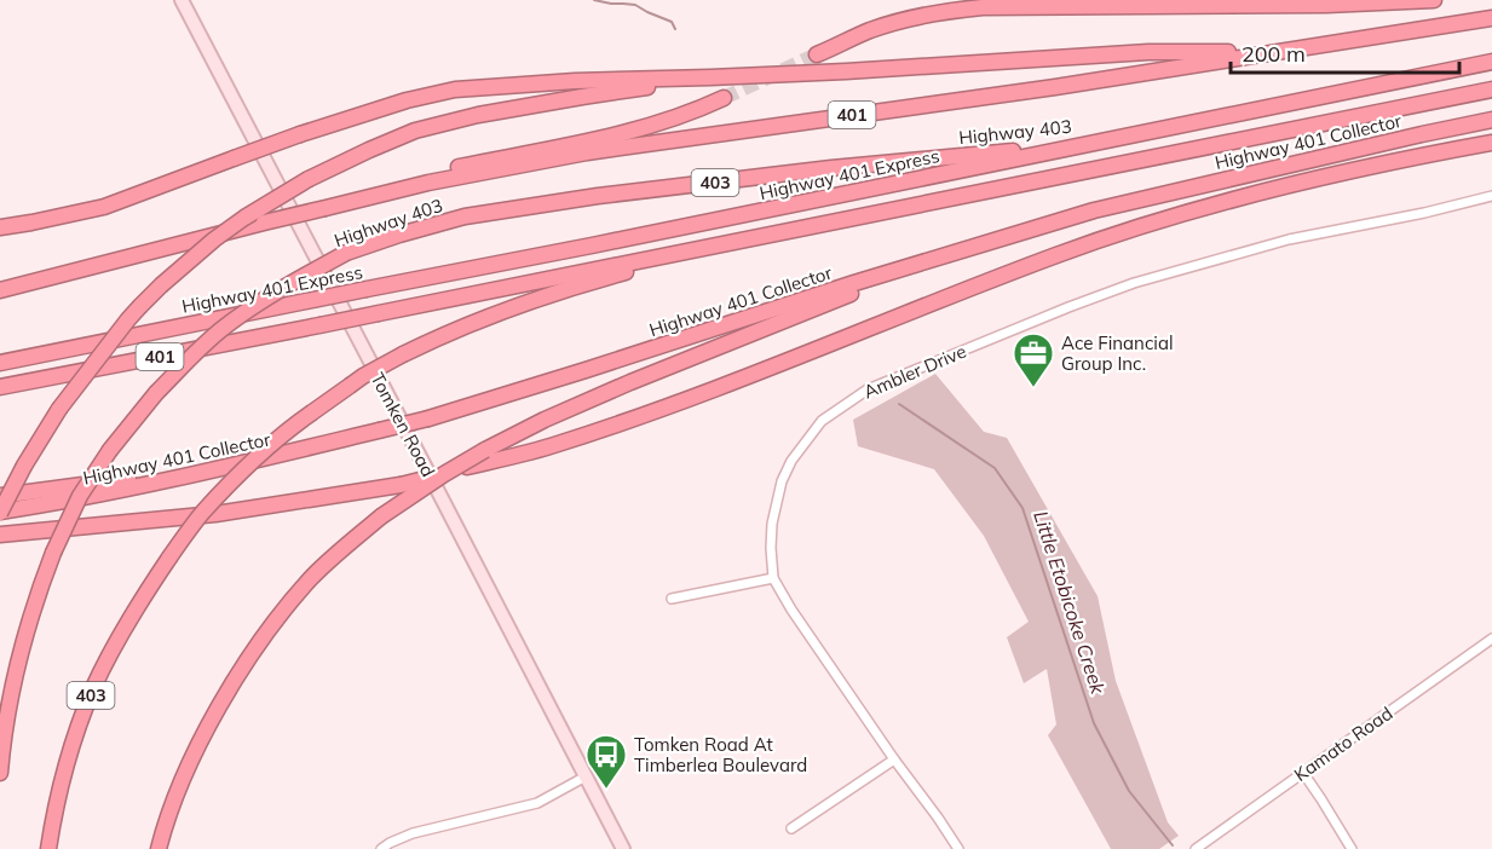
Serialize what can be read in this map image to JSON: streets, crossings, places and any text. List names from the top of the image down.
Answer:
{
  "streets": {
    "highway": [
      "401",
      "Highway 403",
      "Highway 401 Collector",
      "Highway 401 Express",
      "403"
    ],
    "main road": ["Tomken Road"],
    "street": ["Ambler Drive", "Kamato Road"]
  },
  "crossings": [
    ["401", "403"],
    ["Highway 403", "Highway 401 Express"]
  ],
  "water": ["Little Etobicoke Creek"],
  "places": {
    "office": ["Ace Financial Group Inc."],
    "bus stop": ["Tomken Road At Timberlea Boulevard"]
  },
  "scale_bar": "200 m"
}
